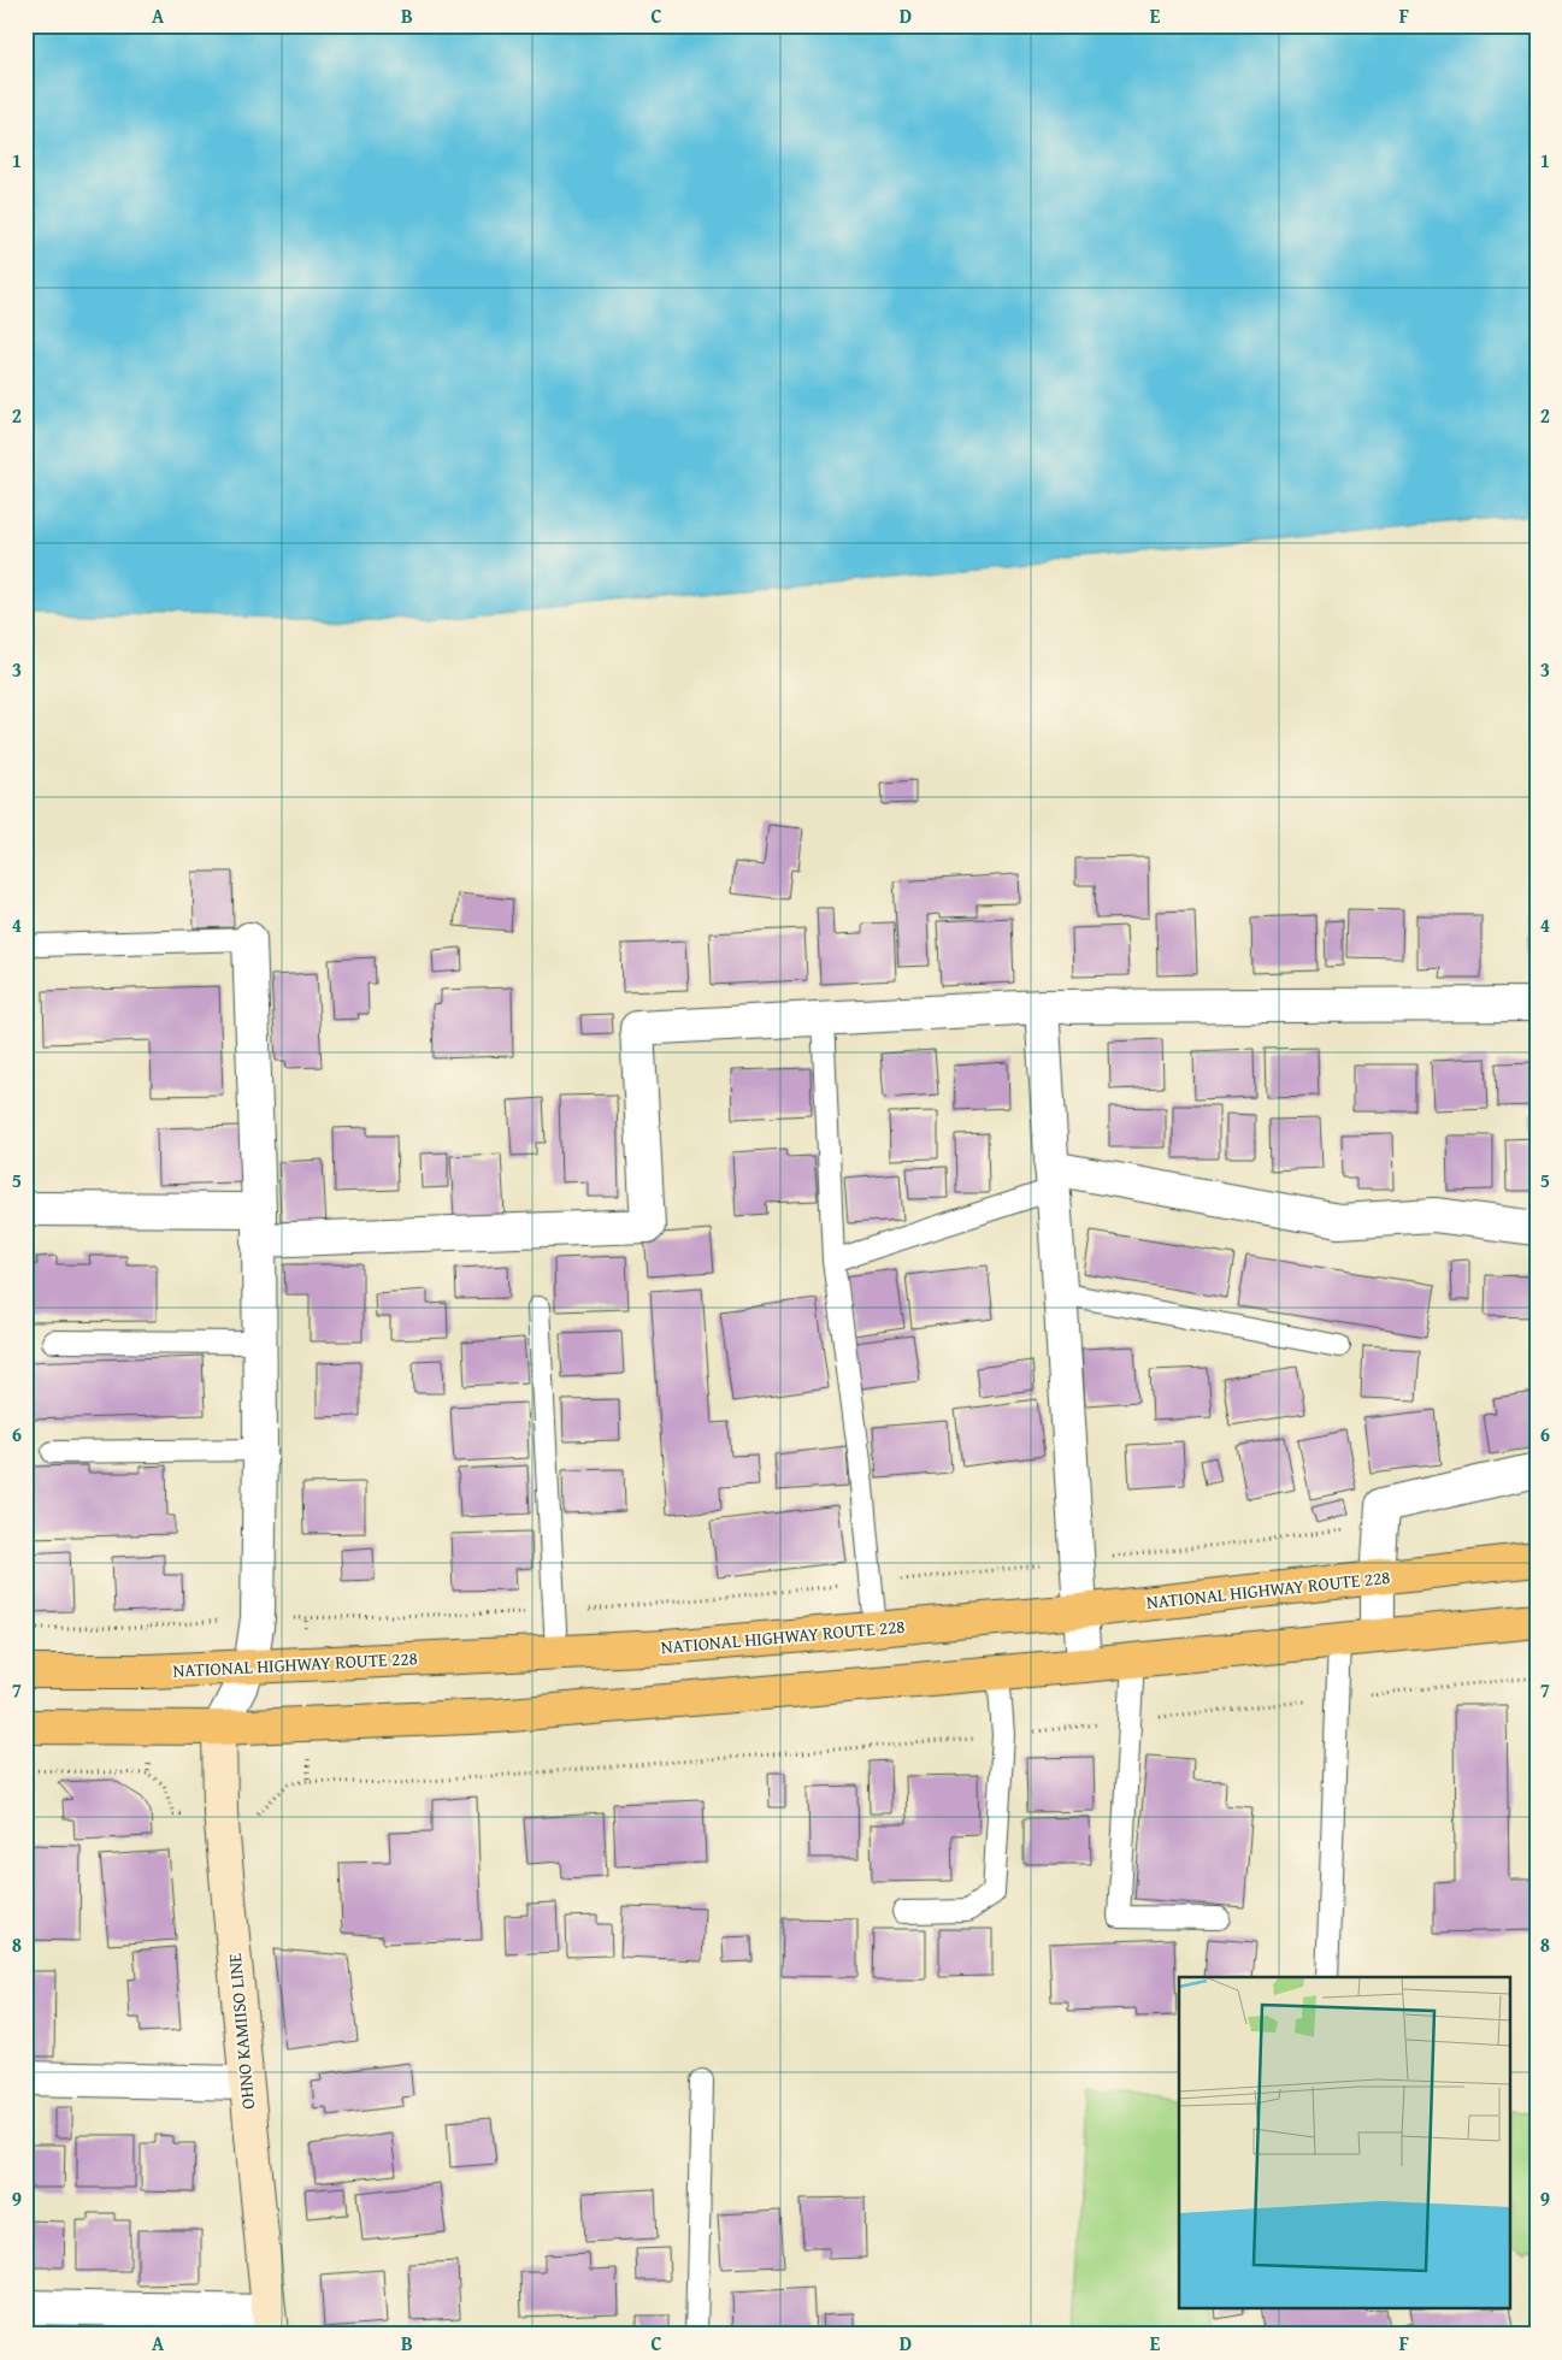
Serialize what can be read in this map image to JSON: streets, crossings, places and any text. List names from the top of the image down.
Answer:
{
  "streets": {
    "highway": ["NATIONAL HIGHWAY ROUTE 228"],
    "main road": ["OHNO KAMIISO LINE"]
  },
  "grid": {
    "columns": [
      "A",
      "B",
      "C",
      "D",
      "E",
      "F"
    ],
    "rows": [
      "1",
      "2",
      "3",
      "4",
      "5",
      "6",
      "7",
      "8",
      "9"
    ]
  }
}
